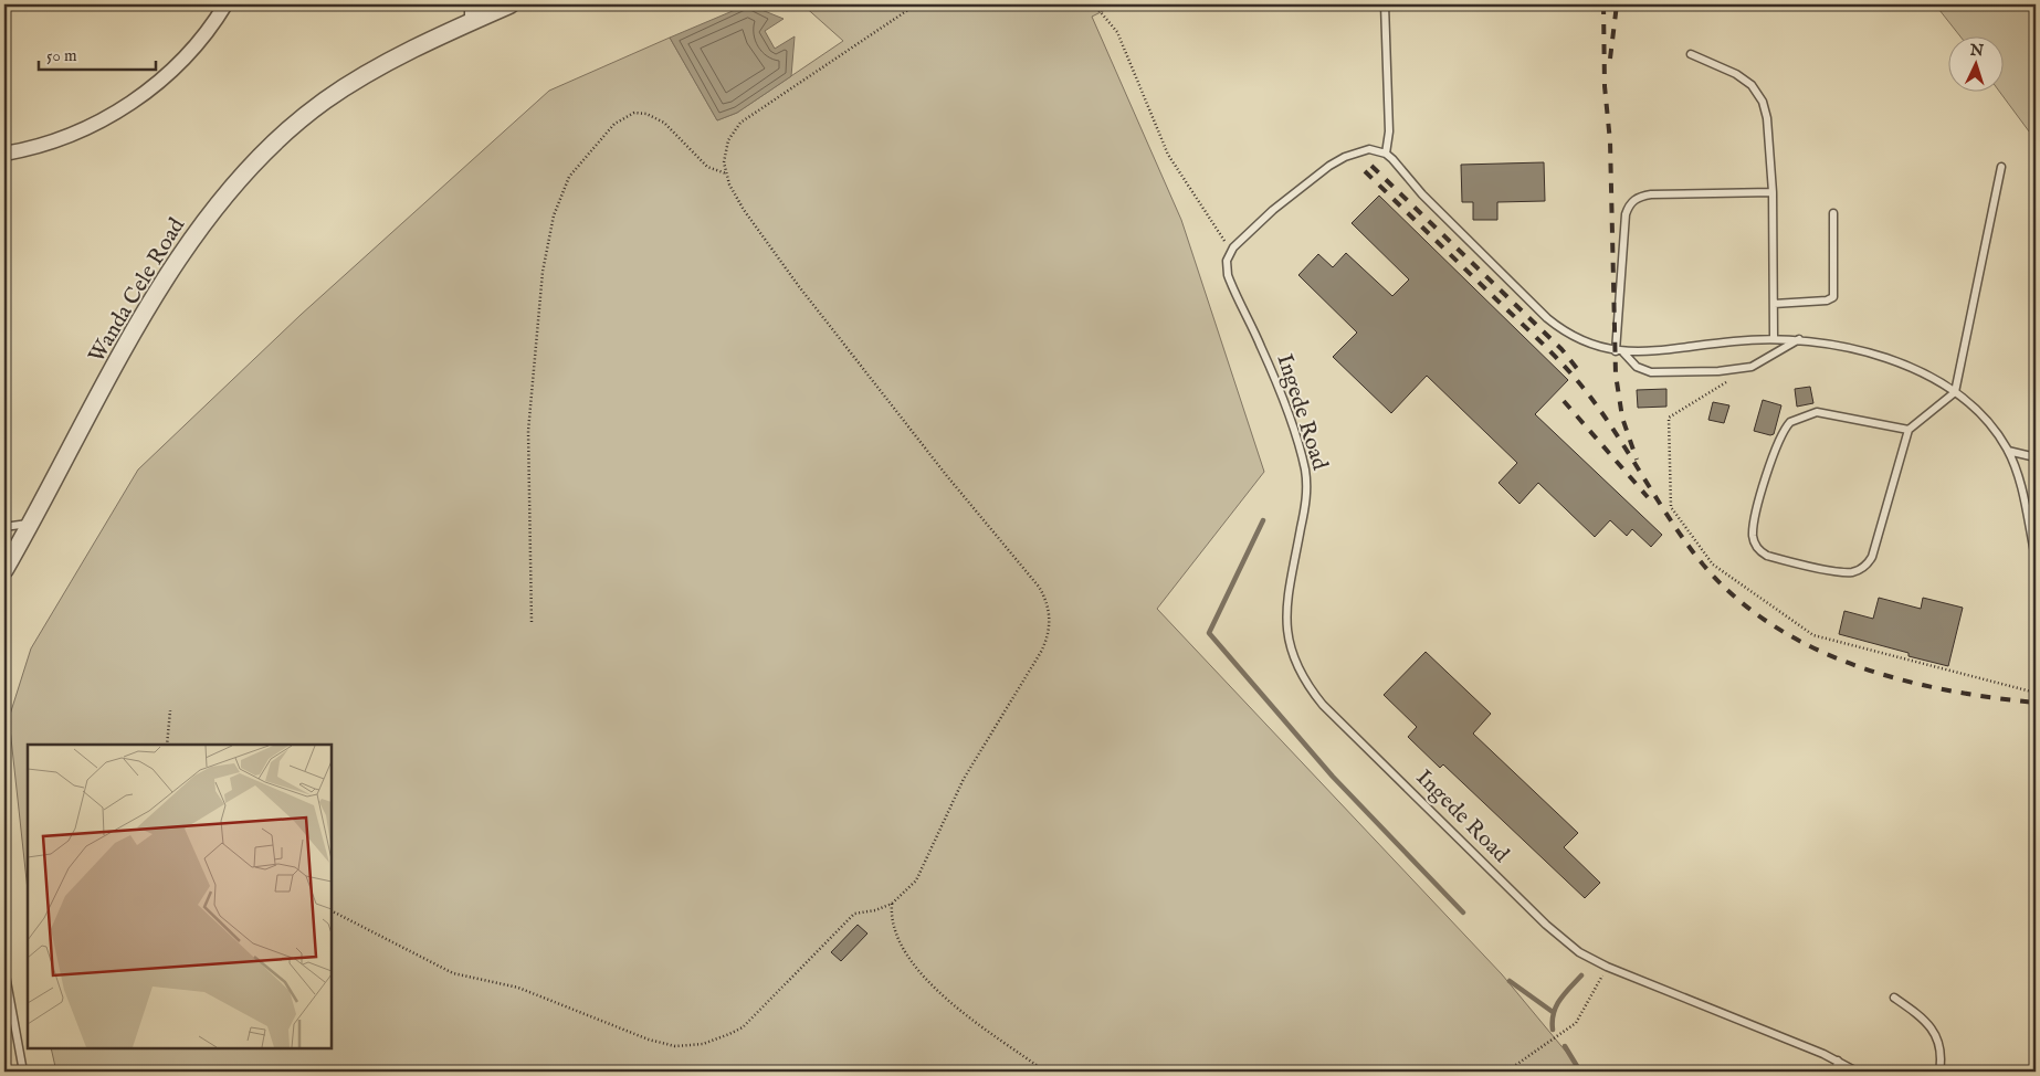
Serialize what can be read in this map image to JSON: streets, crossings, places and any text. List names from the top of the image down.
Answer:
{
  "streets": {
    "street": ["Wanda Cele Road"],
    "lane": ["Ingede Road"]
  },
  "scale_bar": "50 m",
  "north": "top"
}
